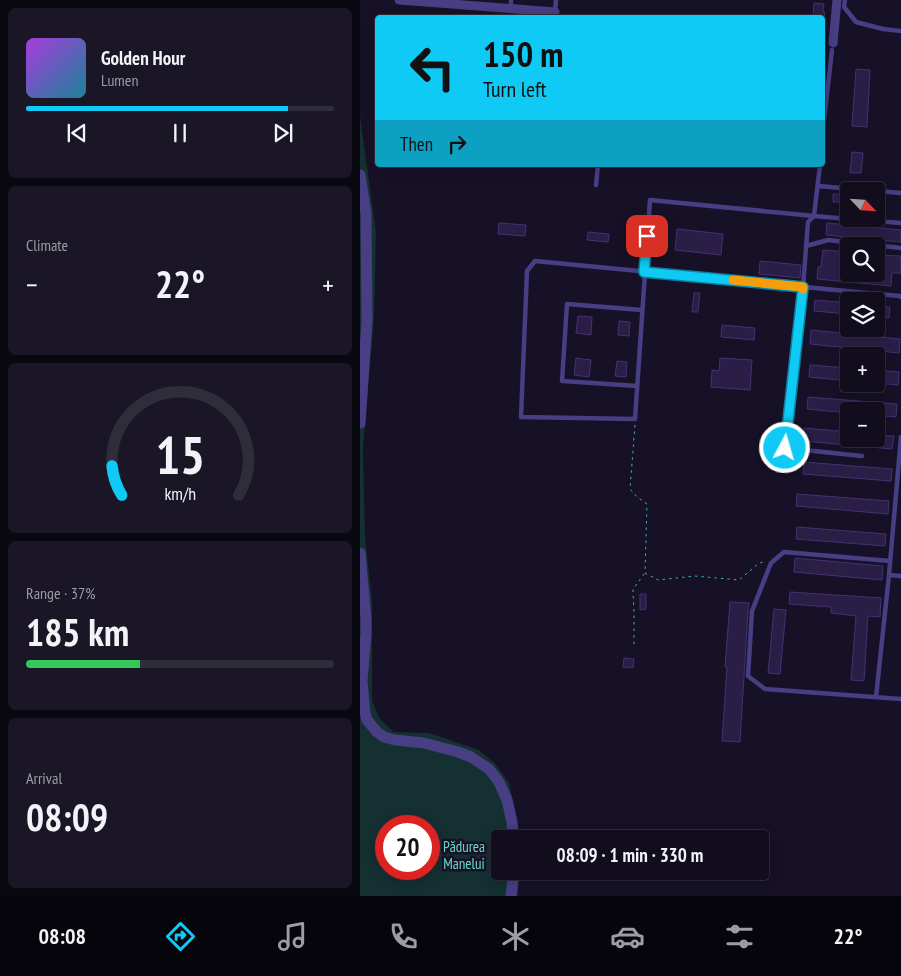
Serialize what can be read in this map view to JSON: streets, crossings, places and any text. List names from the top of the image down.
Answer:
{
  "parks": ["Pădurea Manelui"],
  "north": "bottom right",
  "page": {
    "turn": ["150 m", "Turn left"],
    "song": ["Golden Hour", "Lumen"],
    "then": "Then",
    "map_buttons": ["+", "−"],
    "tile": [
      "Climate",
      ["Range · 37%", "185 km"],
      ["Arrival", "08:09"]
    ],
    "heat": ["−", "22°", "+"],
    "limit": "20",
    "trip": "08:09 · 1 min · 330 m",
    "tabs": ["08:08", "22°"],
    "gauge": ["15", "km/h"]
  }
}
